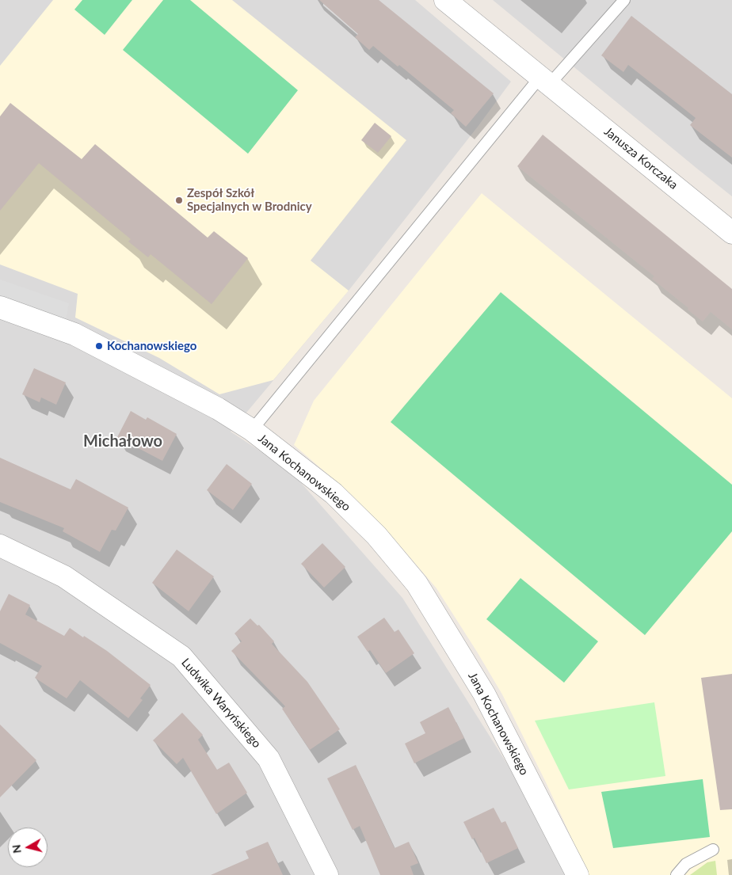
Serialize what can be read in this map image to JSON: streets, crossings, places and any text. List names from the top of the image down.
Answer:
{
  "streets": {
    "street": ["Janusza Korczaka", "Jana Kochanowskiego", "Ludwika Waryńskiego"]
  },
  "districts": ["Michałowo"],
  "places": ["Zespół Szkół Specjalnych w Brodnicy", "Kochanowskiego"],
  "north": "left"
}
